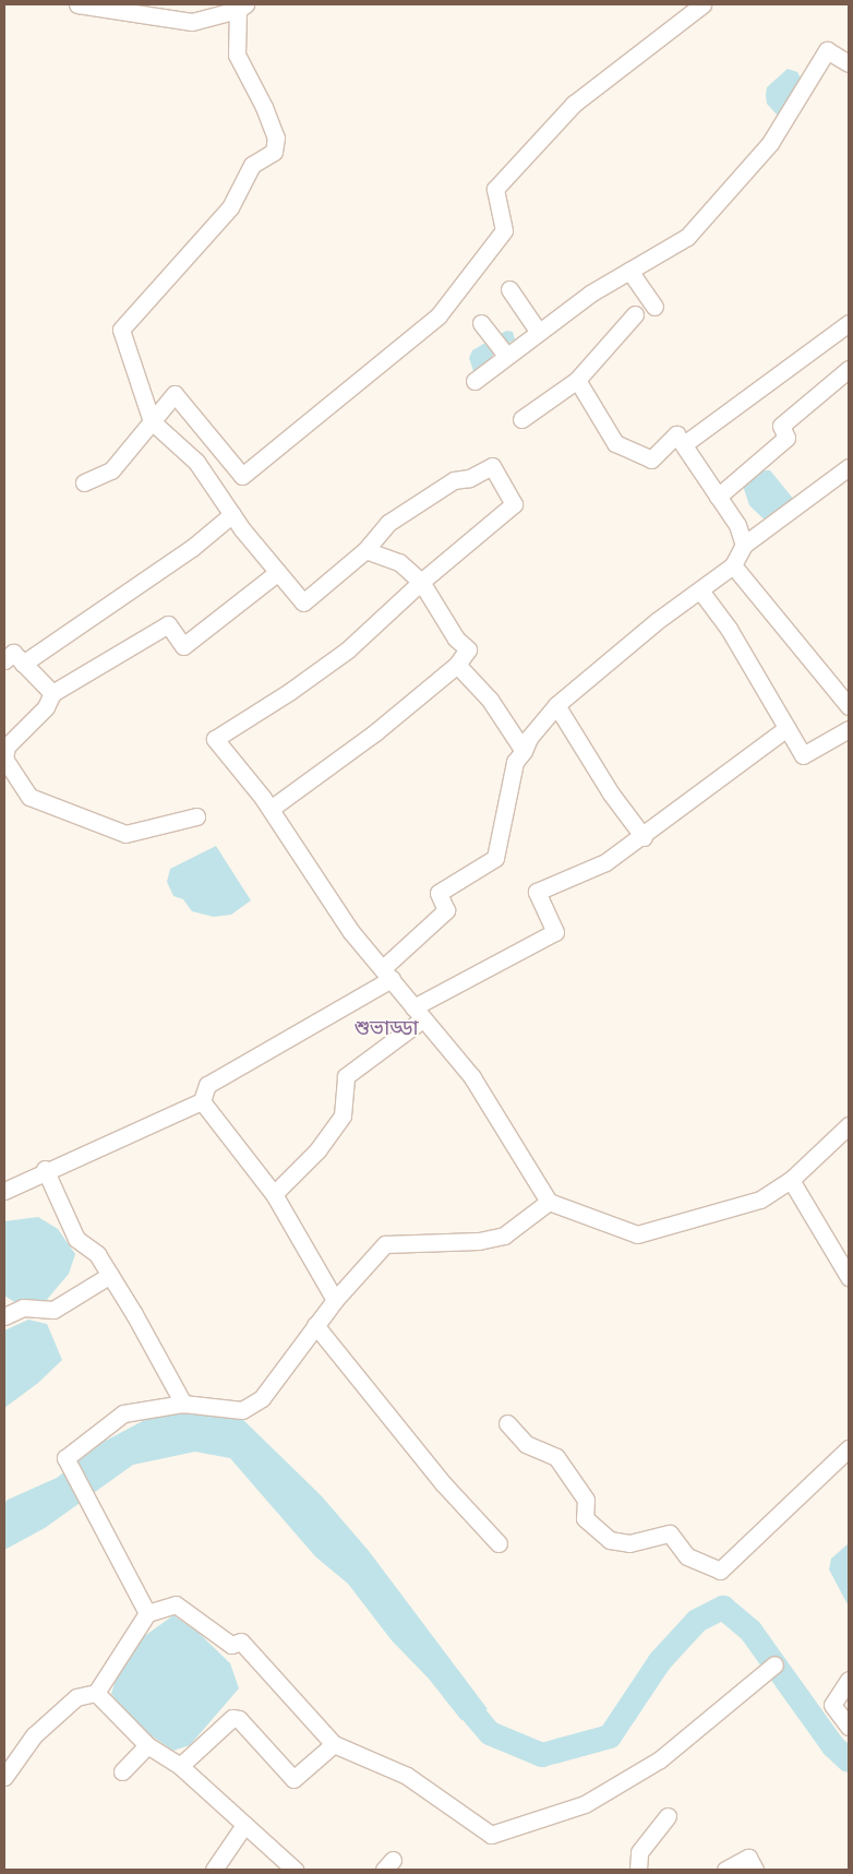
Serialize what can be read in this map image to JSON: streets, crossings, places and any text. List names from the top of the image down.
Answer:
{
  "districts": ["শুভাড্ডা"]
}
